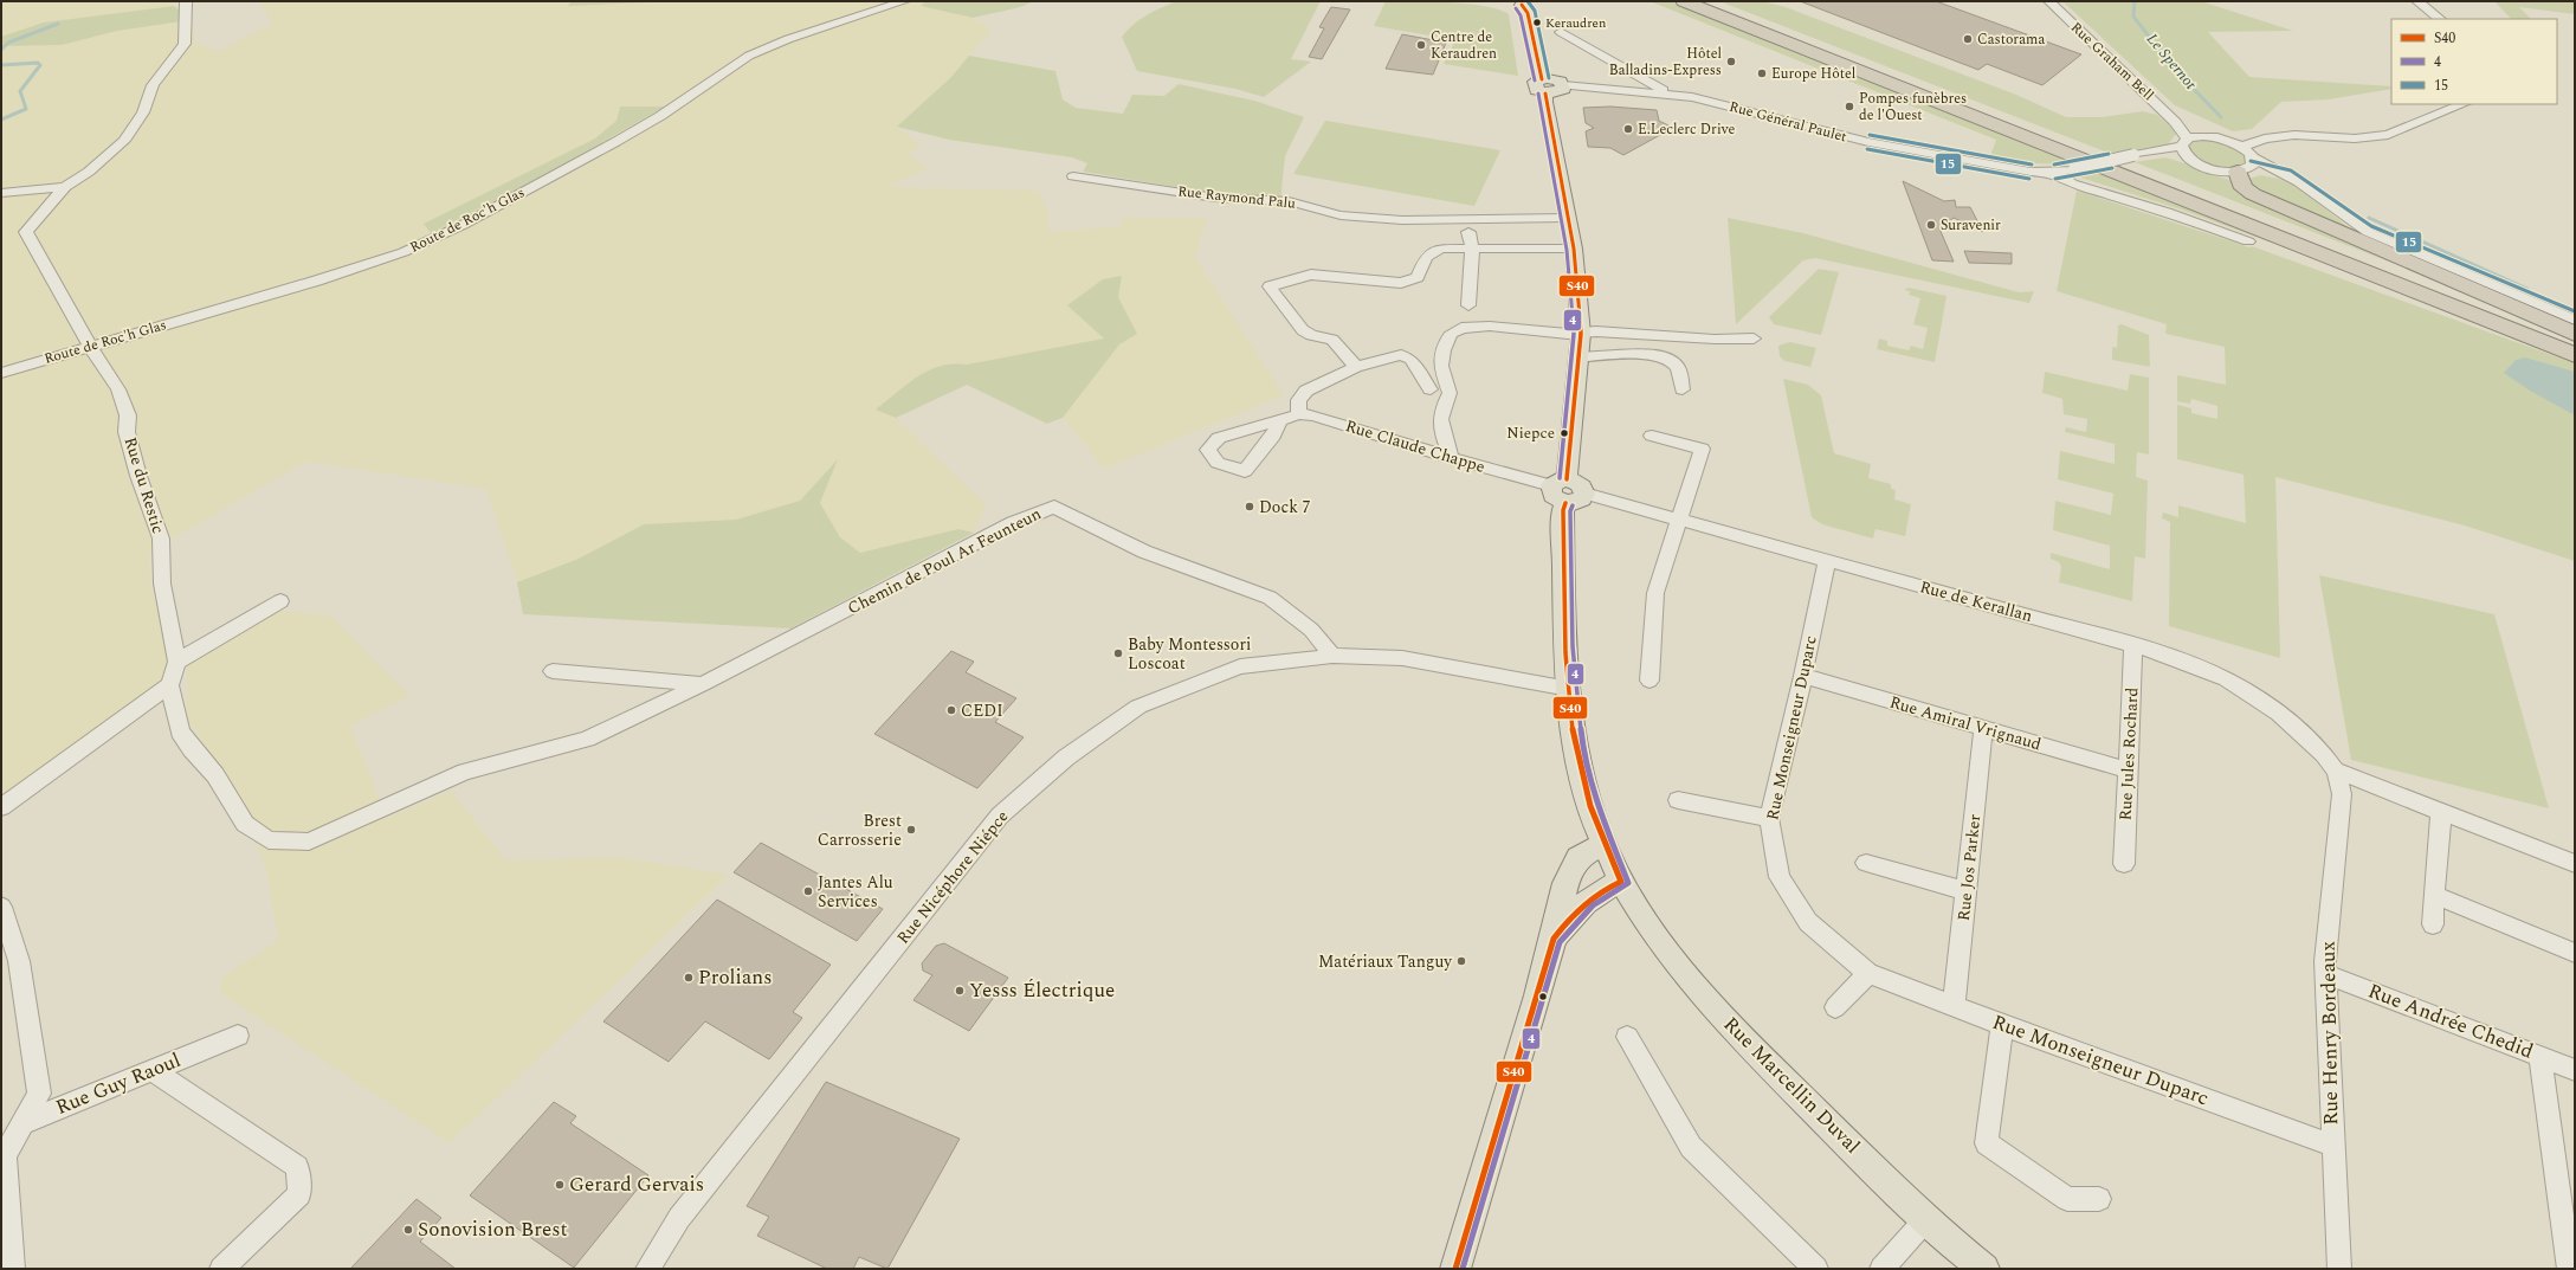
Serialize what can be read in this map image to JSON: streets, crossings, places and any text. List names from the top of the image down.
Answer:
{
  "streets": {
    "main road": ["Rue Marcellin Duval"],
    "street": [
      "Rue Graham Bell",
      "Rue Général Paulet",
      "Rue Raymond Palu",
      "Route de Roc'h Glas",
      "Rue Claude Chappe",
      "Rue du Restic",
      "Chemin de Poul Ar Feunteun",
      "Rue de Kerallan",
      "Rue Amiral Vrignaud",
      "Rue Monseigneur Duparc",
      "Rue Jules Rochard",
      "Rue Jos Parker",
      "Rue Nicéphore Niépce",
      "Rue Andrée Chedid",
      "Rue Henry Bordeaux",
      "Rue Guy Raoul"
    ]
  },
  "crossings": [
    ["Rue Graham Bell", "Rue Général Paulet"],
    ["Route de Roc'h Glas", "Rue du Restic"],
    ["Chemin de Poul Ar Feunteun", "Rue Nicéphore Niépce"],
    ["Rue de Kerallan", "Rue Monseigneur Duparc"],
    ["Rue de Kerallan", "Rue Jules Rochard"],
    ["Rue de Kerallan", "Rue Henry Bordeaux"],
    ["Rue de Kerallan", "Rue Marcellin Duval"],
    ["Rue Amiral Vrignaud", "Rue Monseigneur Duparc"],
    ["Rue Amiral Vrignaud", "Rue Jules Rochard"],
    ["Rue Amiral Vrignaud", "Rue Jos Parker"],
    ["Rue Monseigneur Duparc", "Rue Jos Parker"],
    ["Rue Monseigneur Duparc", "Rue Henry Bordeaux"],
    ["Rue Nicéphore Niépce", "Rue Marcellin Duval"],
    ["Rue Andrée Chedid", "Rue Henry Bordeaux"]
  ],
  "water": ["Le Spernot"],
  "places": [
    "Keraudren",
    "Castorama",
    "Centre de Keraudren",
    "Hôtel Balladins-Express",
    "Europe Hôtel",
    "Pompes funèbres de l'Ouest",
    "E.Leclerc Drive",
    "Suravenir",
    "Niepce",
    "Dock 7",
    "Baby Montessori Loscoat",
    "CEDI",
    "Brest Carrosserie",
    "Jantes Alu Services",
    "Matériaux Tanguy",
    "Prolians",
    "Yesss Électrique",
    "Gerard Gervais",
    "Sonovision Brest"
  ],
  "lines": ["transit line 15", "transit line S40", "transit line 4"],
  "legend": ["S40", "4", "15"]
}
